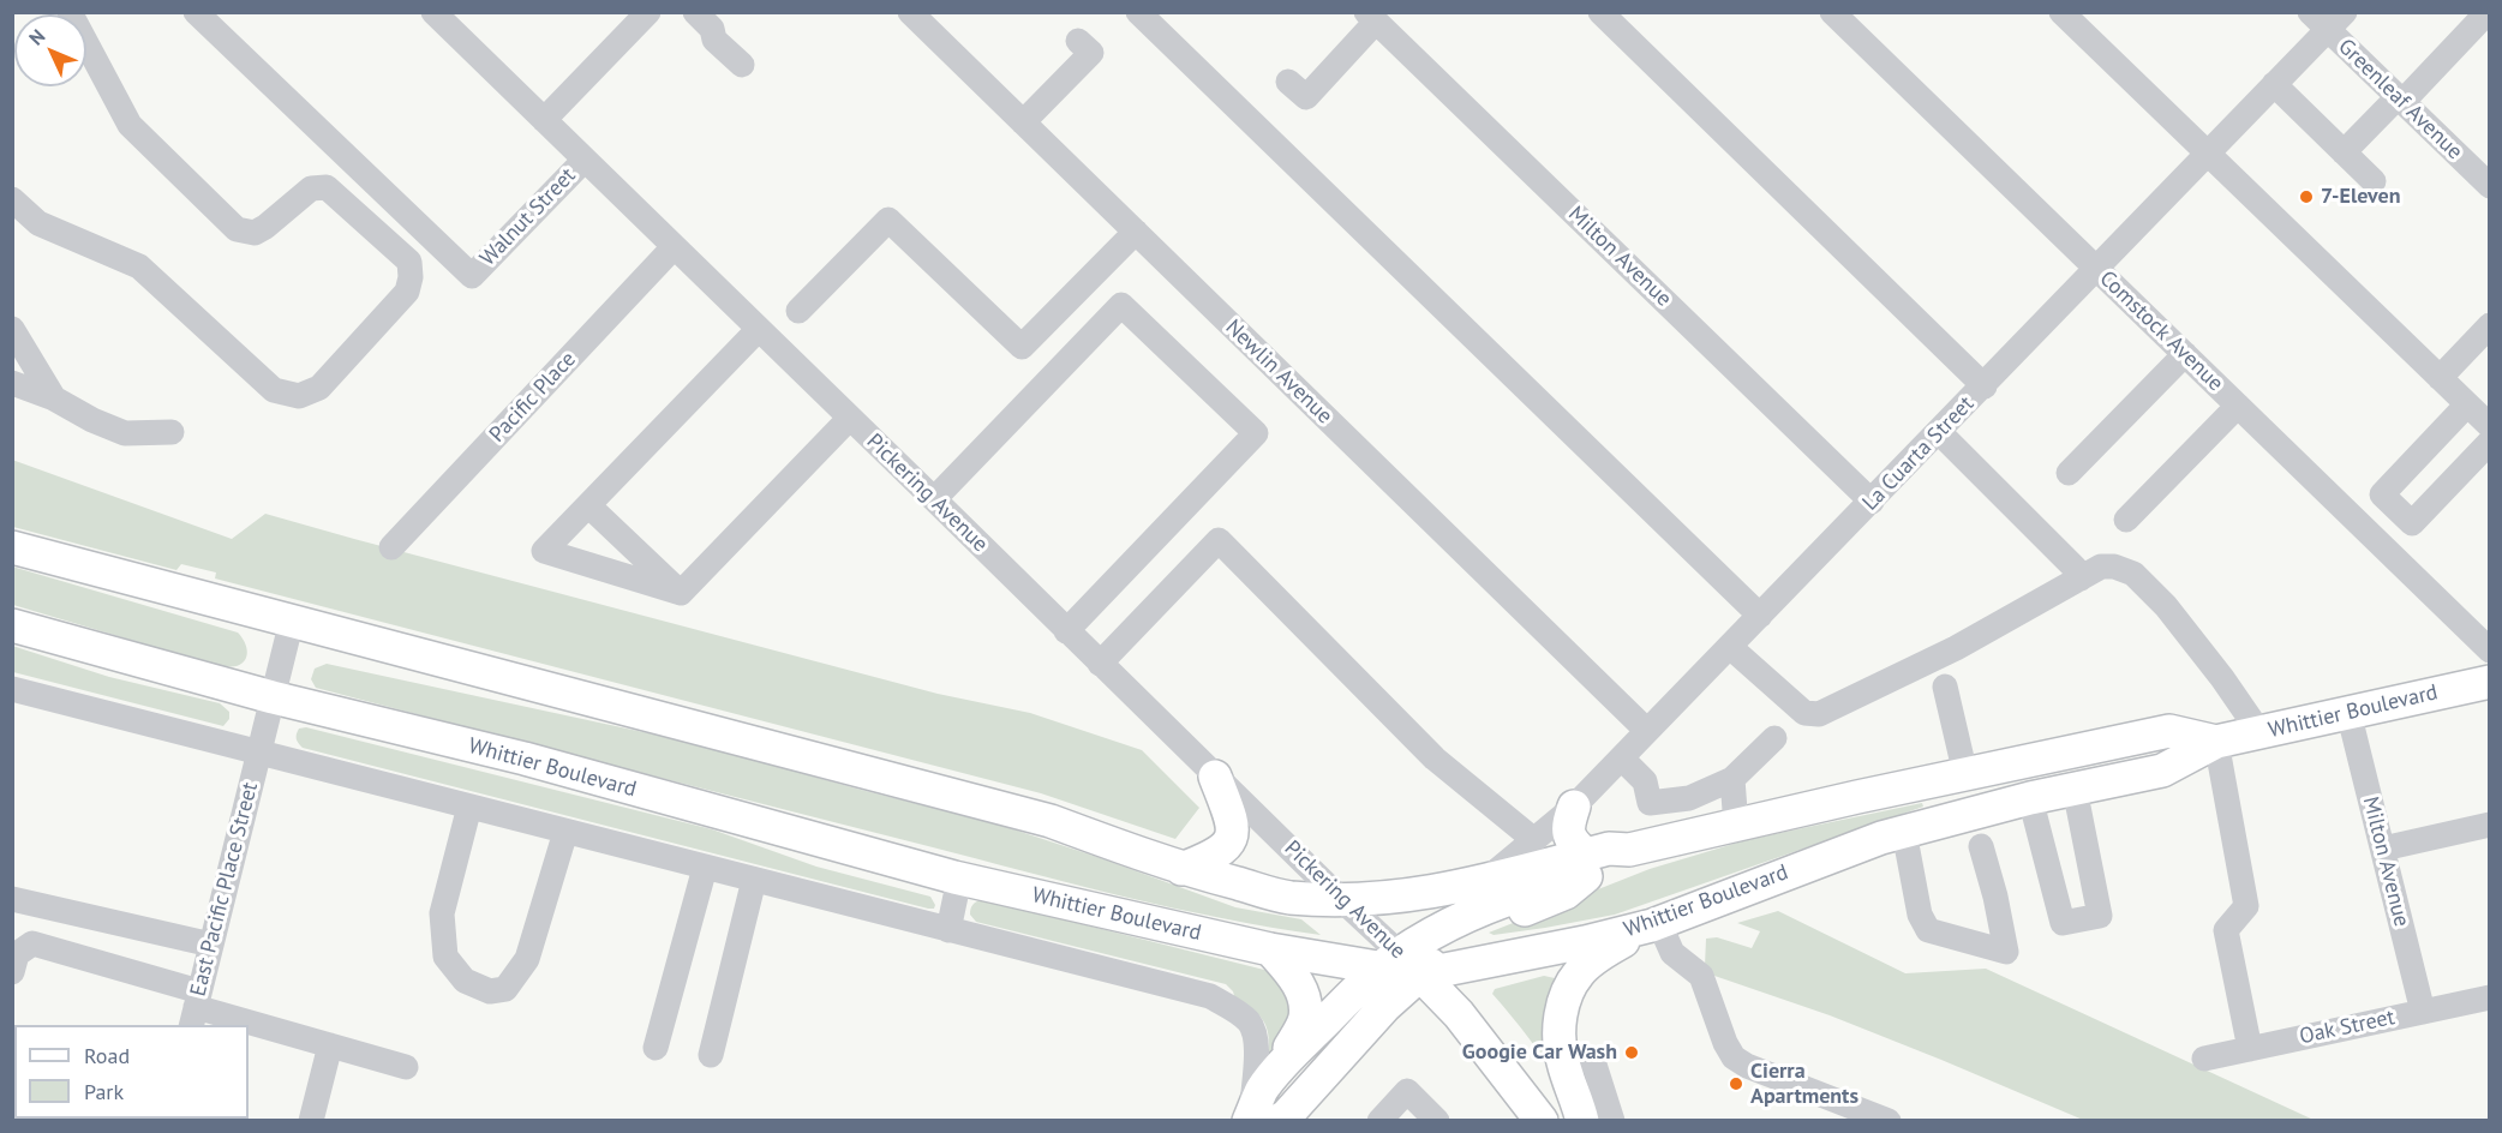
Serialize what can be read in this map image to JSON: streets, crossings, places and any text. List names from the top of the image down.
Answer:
{
  "streets": {
    "main road": ["Whittier Boulevard"],
    "street": [
      "Greenleaf Avenue",
      "Walnut Street",
      "Milton Avenue",
      "Comstock Avenue",
      "Newlin Avenue",
      "Pacific Place",
      "La Cuarta Street",
      "Pickering Avenue",
      "East Pacific Place Street",
      "Oak Street"
    ]
  },
  "crossings": [
    ["Greenleaf Avenue", "La Cuarta Street"],
    ["Walnut Street", "Pickering Avenue"],
    ["Milton Avenue", "La Cuarta Street"],
    ["Milton Avenue", "Whittier Boulevard"],
    ["Milton Avenue", "Oak Street"],
    ["Comstock Avenue", "La Cuarta Street"],
    ["Newlin Avenue", "La Cuarta Street"],
    ["Pacific Place", "Pickering Avenue"],
    ["La Cuarta Street", "Whittier Boulevard"],
    ["Pickering Avenue", "Whittier Boulevard"]
  ],
  "places": ["7-Eleven", "Googie Car Wash", "Cierra Apartments"],
  "legend": ["Road", "Park"],
  "north": "top left"
}
